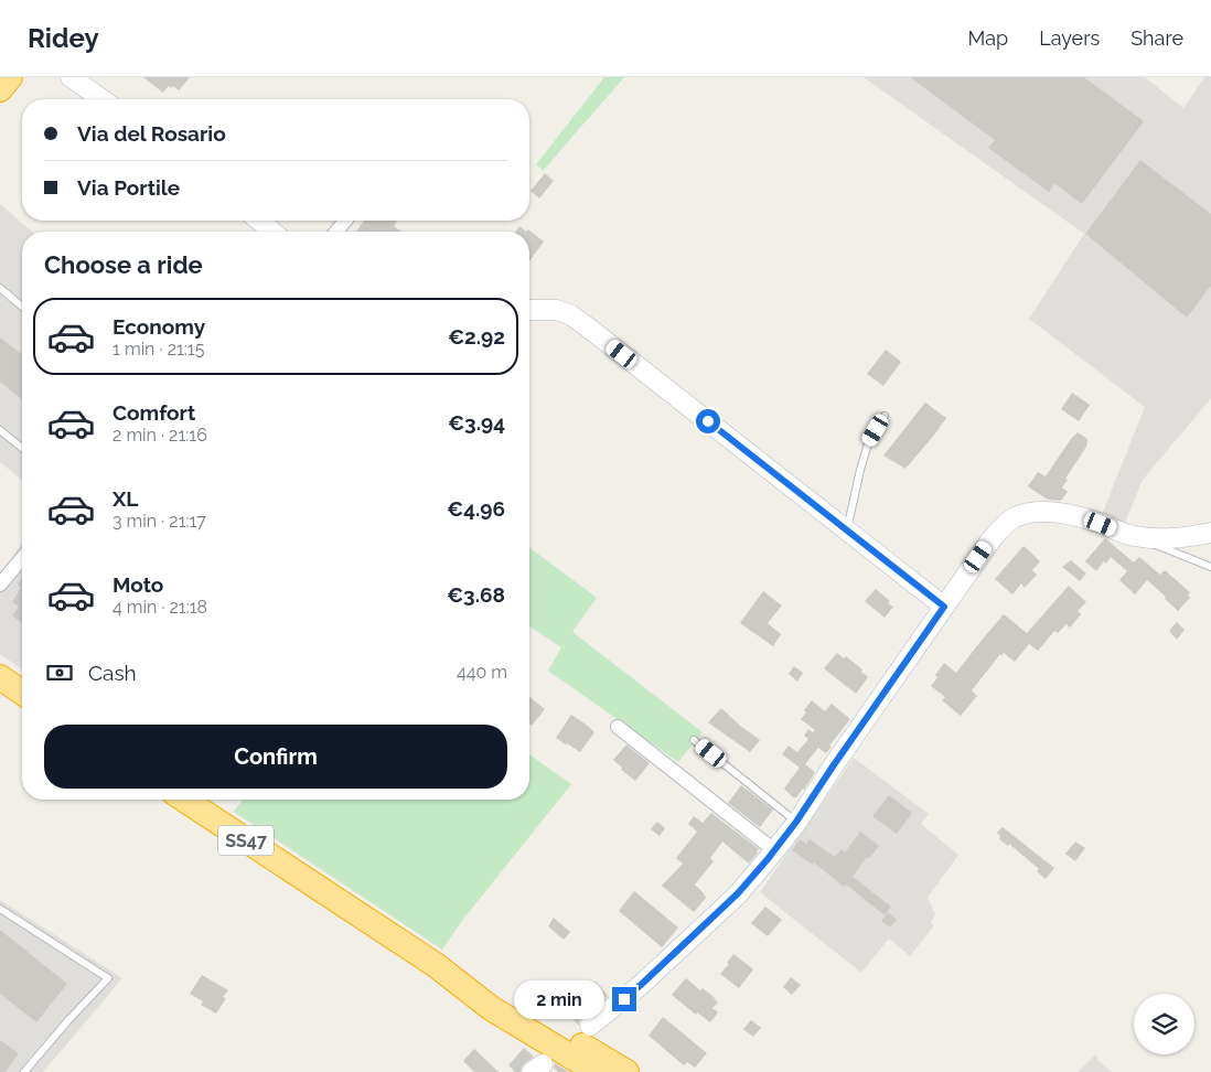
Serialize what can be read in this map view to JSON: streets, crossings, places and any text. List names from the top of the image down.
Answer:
{
  "streets": {
    "highway": ["SS47"]
  },
  "page": {
    "header": "Ridey",
    "nav": ["Map", "Layers", "Share"],
    "banner": ["Via del Rosario", "Via Portile"],
    "heading": "Choose a ride",
    "list": [
      {
        "name": "Economy",
        "note": "1 min · 21:15",
        "value": "€2.92"
      },
      {
        "name": "Comfort",
        "note": "2 min · 21:16",
        "value": "€3.94"
      },
      {
        "name": "XL",
        "note": "3 min · 21:17",
        "value": "€4.96"
      },
      {
        "name": "Moto",
        "note": "4 min · 21:18",
        "value": "€3.68"
      }
    ],
    "pay": ["Cash", "440 m"],
    "buttons": "Confirm",
    "bubble": "2 min"
  }
}
